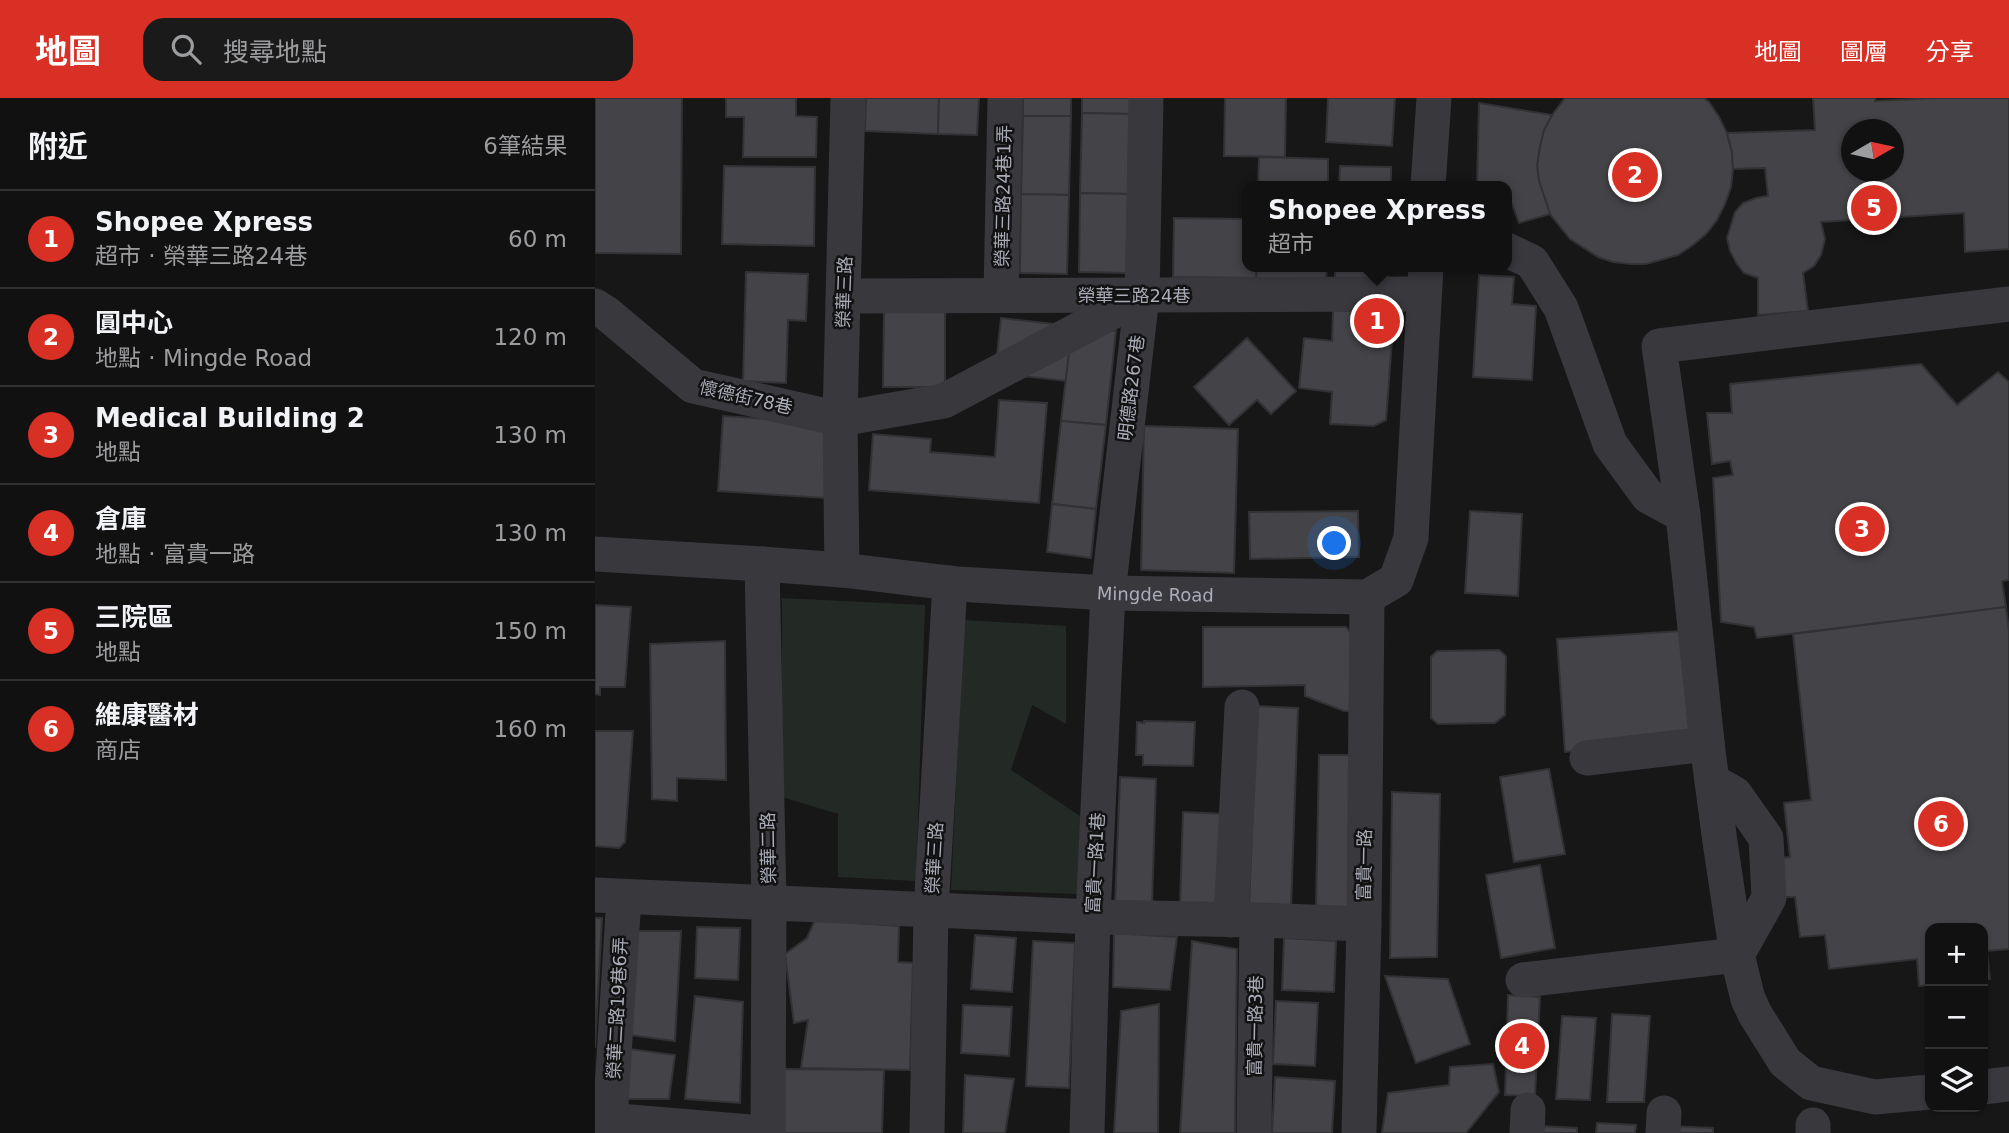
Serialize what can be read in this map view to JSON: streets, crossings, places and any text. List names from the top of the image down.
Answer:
{
  "streets": {
    "street": [
      "榮華三路24巷1弄",
      "榮華三路",
      "榮華三路24巷",
      "明德路267巷",
      "懷德街78巷",
      "Mingde Road",
      "榮華二路",
      "富貴一路1巷",
      "富貴一路",
      "榮華二路19巷6弄",
      "富貴一路3巷"
    ]
  },
  "crossings": [
    ["榮華三路24巷1弄", "榮華三路24巷"],
    ["榮華三路", "榮華三路24巷"],
    ["榮華三路", "懷德街78巷"],
    ["榮華三路", "Mingde Road"],
    ["榮華三路24巷", "明德路267巷"],
    ["明德路267巷", "Mingde Road"],
    ["明德路267巷", "富貴一路1巷"],
    ["Mingde Road", "榮華二路"],
    ["Mingde Road", "富貴一路1巷"],
    ["Mingde Road", "富貴一路"]
  ],
  "north": "right",
  "page": {
    "header": "地圖",
    "search": "搜尋地點",
    "nav": ["地圖", "圖層", "分享"],
    "heading": ["附近", "6筆結果"],
    "pins": [
      "2",
      "5",
      "1",
      "3",
      "6",
      "4"
    ],
    "popup": ["Shopee Xpress", "超市"],
    "list": [
      {
        "mark": "1",
        "name": "Shopee Xpress",
        "note": "超市 · 榮華三路24巷",
        "value": "60 m"
      },
      {
        "mark": "2",
        "name": "圓中心",
        "note": "地點 · Mingde Road",
        "value": "120 m"
      },
      {
        "mark": "3",
        "name": "Medical Building 2",
        "note": "地點",
        "value": "130 m"
      },
      {
        "mark": "4",
        "name": "倉庫",
        "note": "地點 · 富貴一路",
        "value": "130 m"
      },
      {
        "mark": "5",
        "name": "三院區",
        "note": "地點",
        "value": "150 m"
      },
      {
        "mark": "6",
        "name": "維康醫材",
        "note": "商店",
        "value": "160 m"
      }
    ],
    "map_buttons": ["+", "−"]
  }
}
